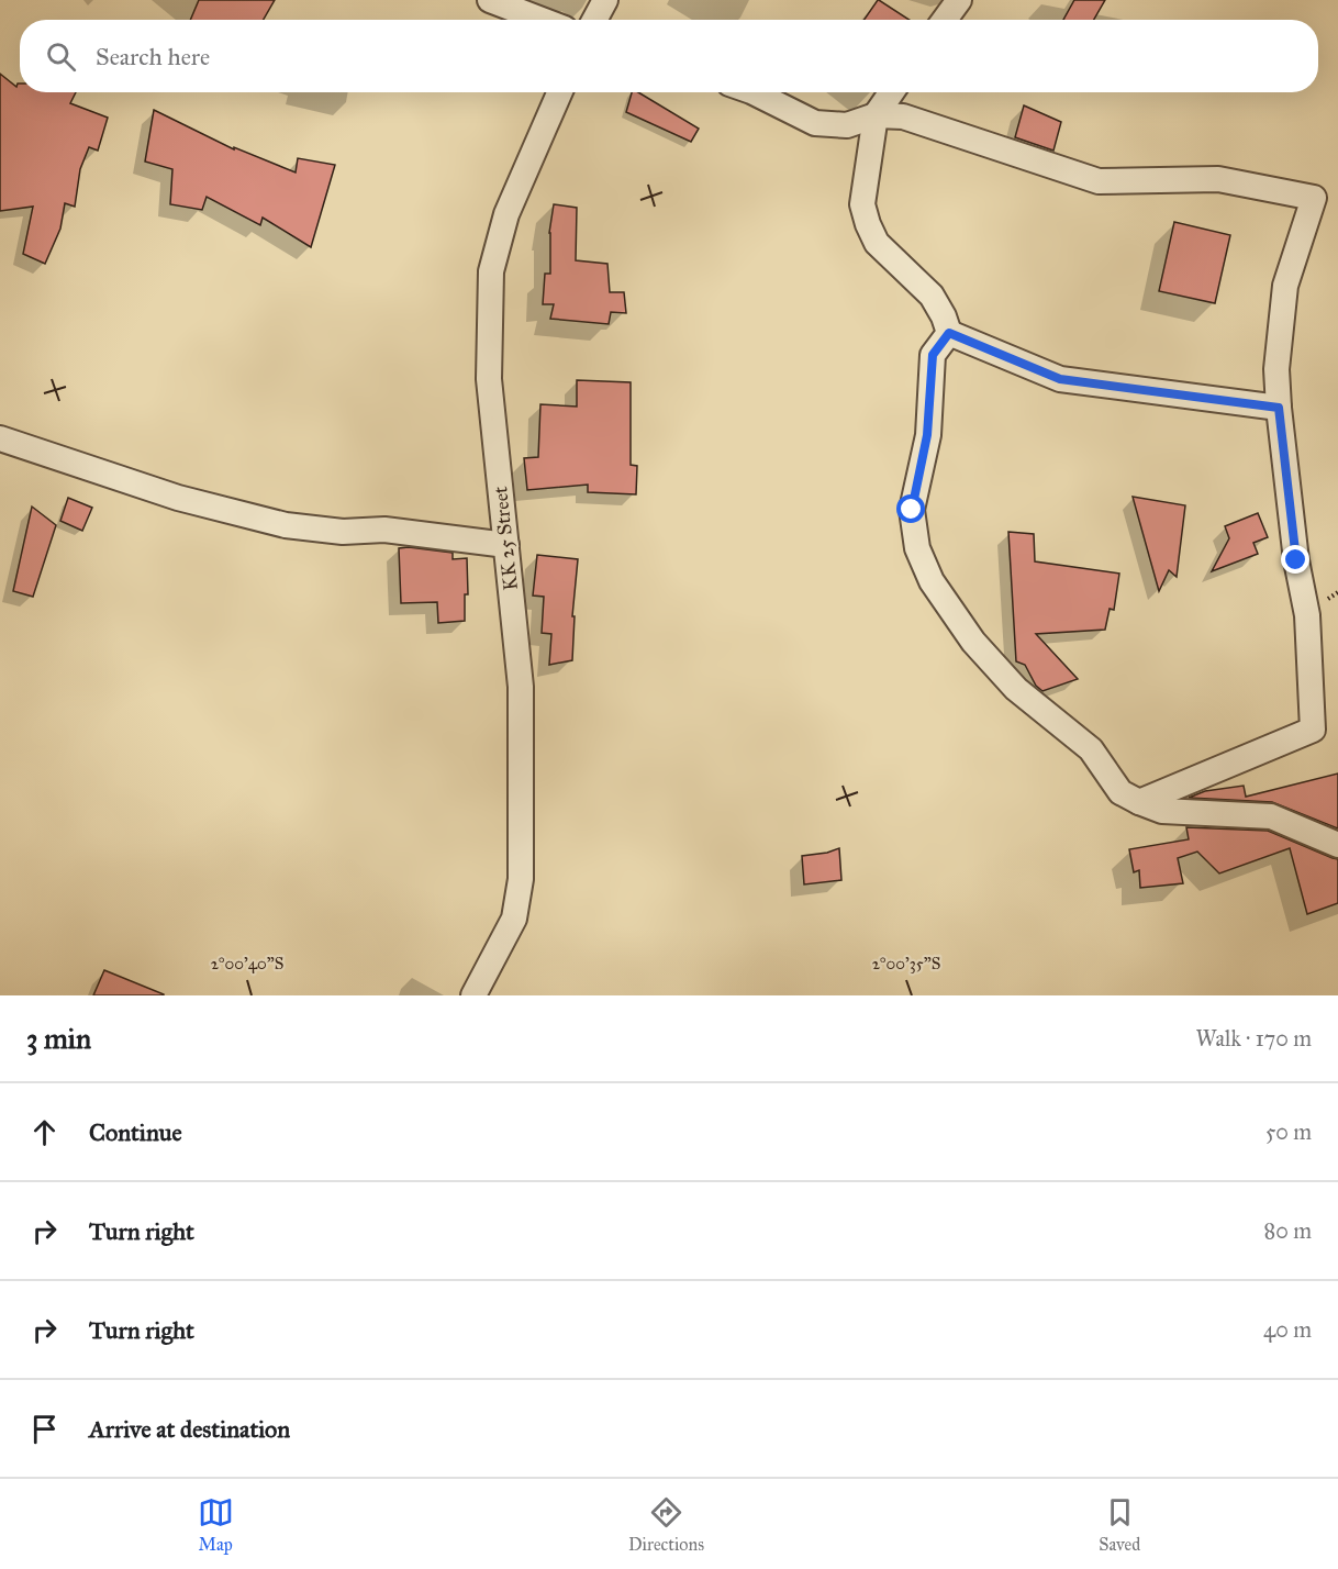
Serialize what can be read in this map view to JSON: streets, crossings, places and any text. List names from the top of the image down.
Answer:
{
  "streets": {
    "street": ["KK 25 Street"]
  },
  "page": {
    "search": "Search here",
    "heading": ["3 min", "Walk · 170 m"],
    "list": [
      ["Continue", "50 m"],
      ["Turn right", "80 m"],
      ["Turn right", "40 m"],
      "Arrive at destination"
    ],
    "nav": ["Map", "Directions", "Saved"]
  },
  "coordinates": ["2°00'40\"S", "2°00'35\"S"]
}
